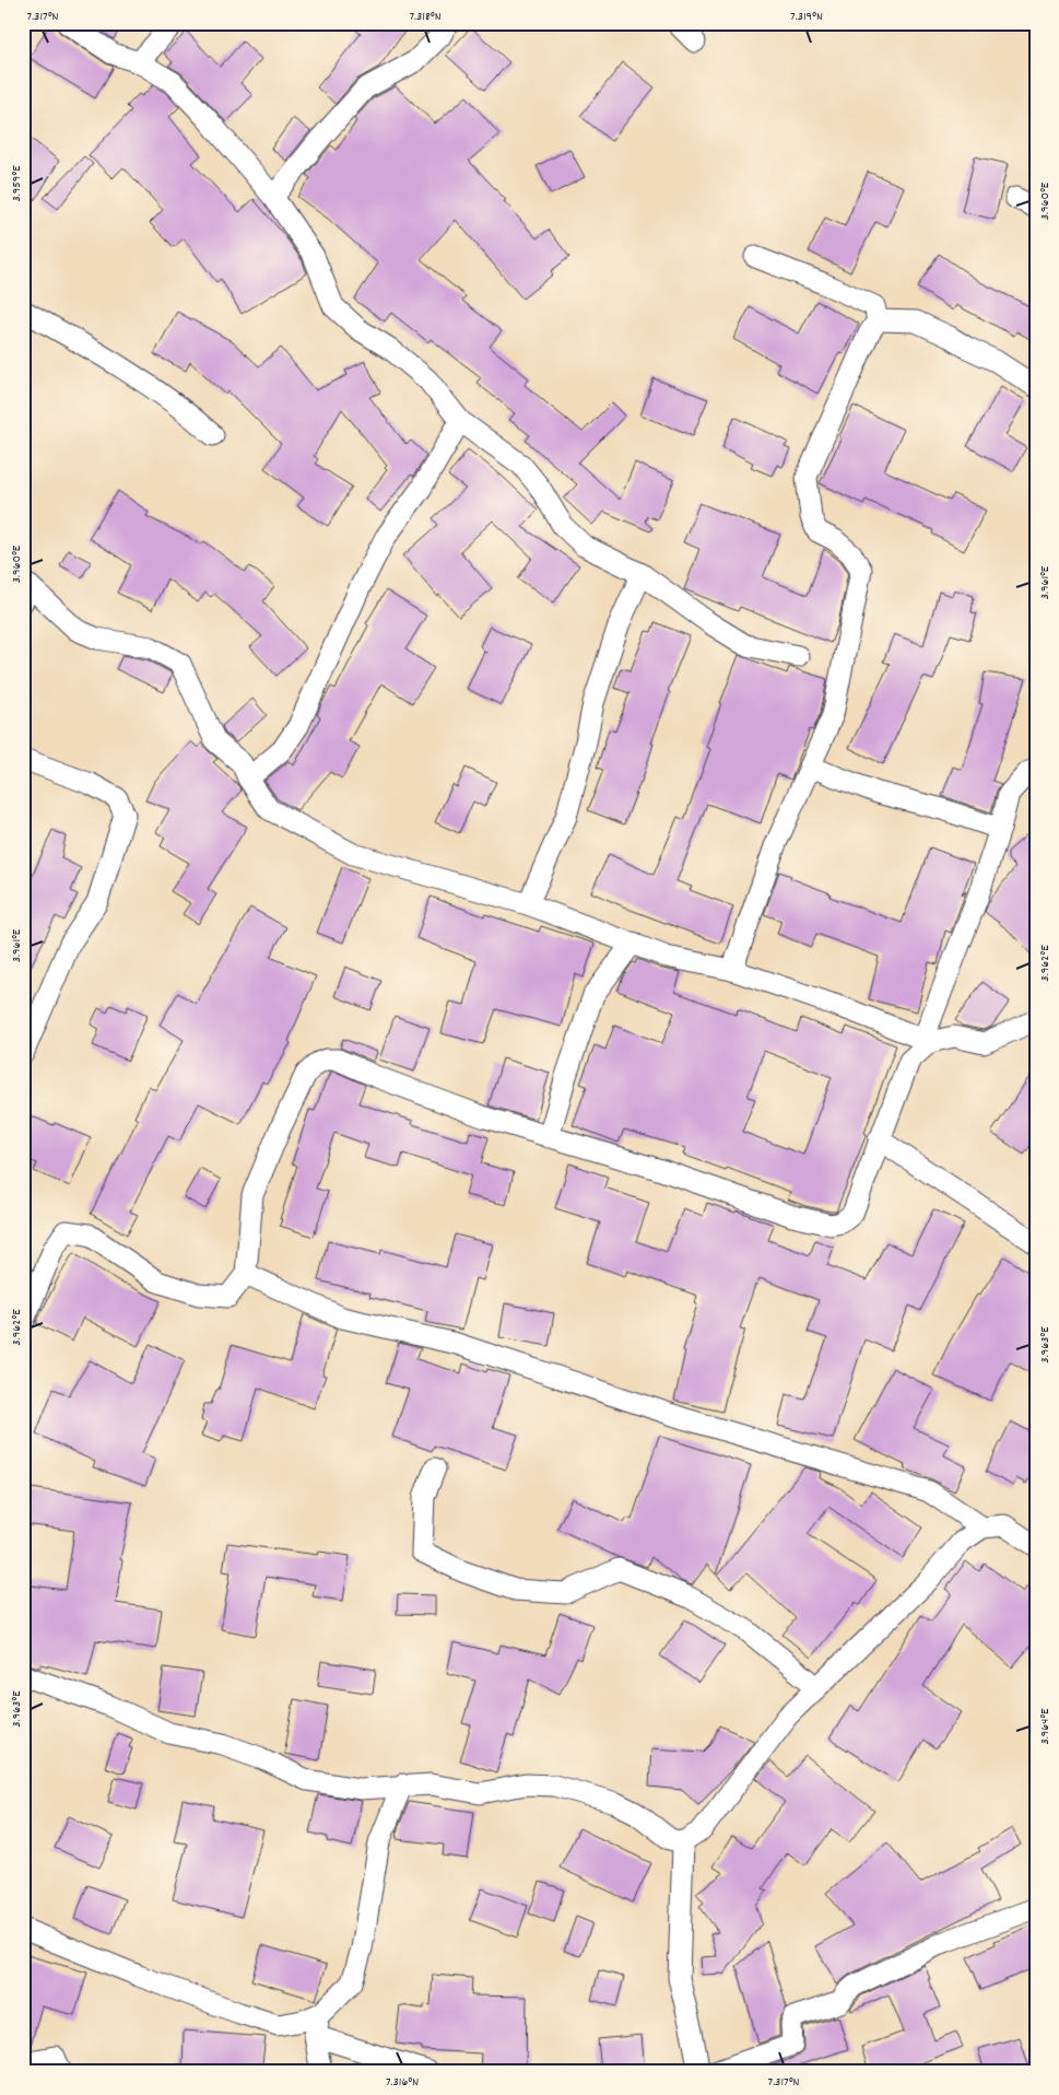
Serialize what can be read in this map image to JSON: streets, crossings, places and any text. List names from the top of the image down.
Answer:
{
  "coordinates": [
    "7.317°N",
    "7.318°N",
    "7.319°N",
    "3.959°E",
    "3.960°E",
    "3.961°E",
    "3.962°E",
    "3.963°E",
    "3.964°E",
    "7.316°N"
  ]
}
